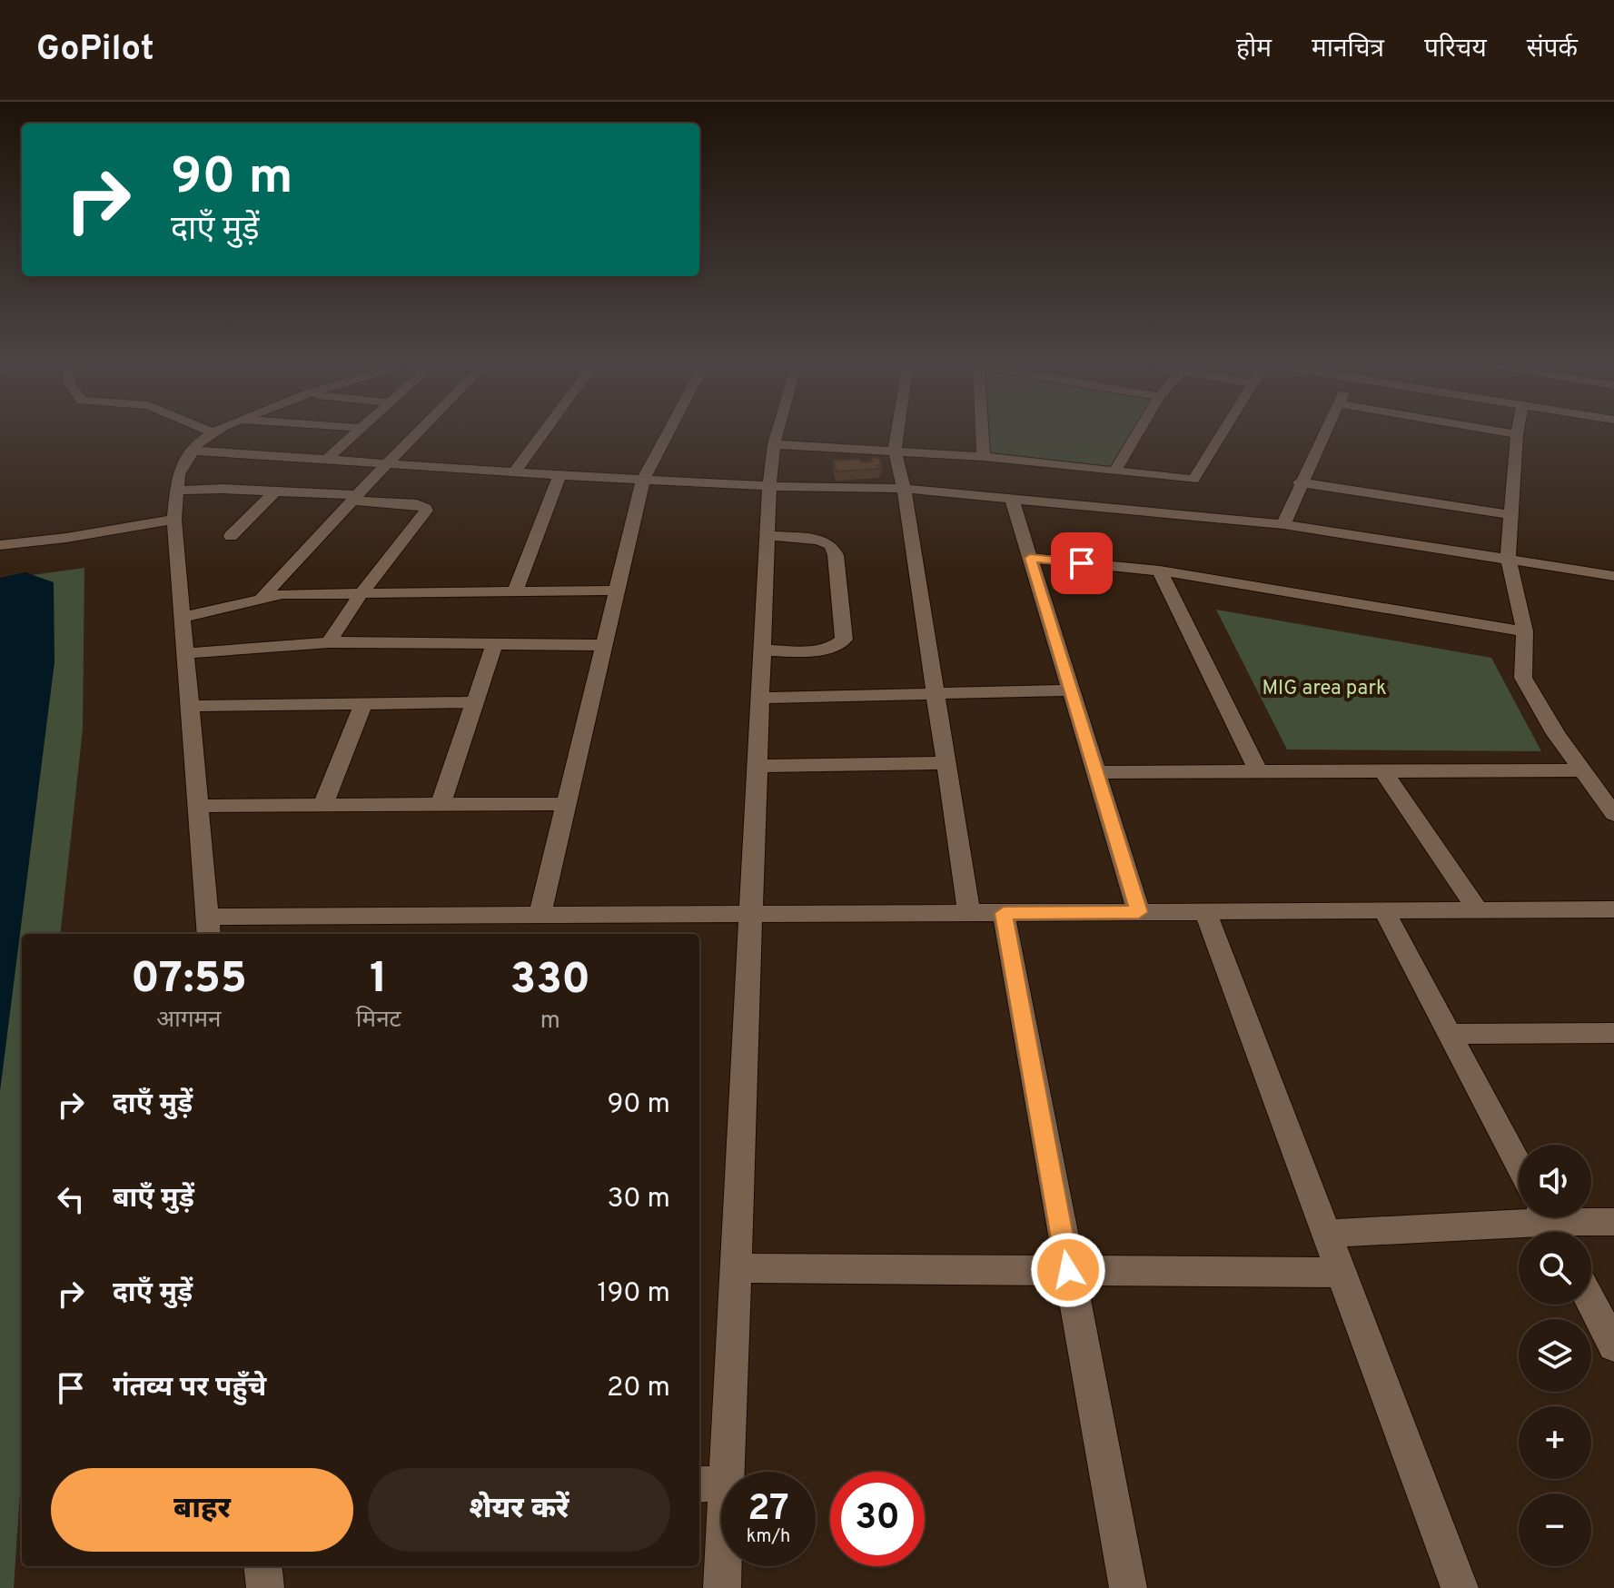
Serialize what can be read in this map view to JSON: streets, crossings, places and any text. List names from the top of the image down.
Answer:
{
  "parks": ["MIG area park"],
  "page": {
    "header": "GoPilot",
    "nav": [
      "होम",
      "मानचित्र",
      "परिचय",
      "संपर्क"
    ],
    "turn": ["90 m", "दाएँ मुड़ें"],
    "eta": [
      "07:55",
      "आगमन",
      "1",
      "मिनट",
      "330",
      "m"
    ],
    "list": [
      {
        "name": "दाएँ मुड़ें",
        "value": "90 m"
      },
      {
        "name": "बाएँ मुड़ें",
        "value": "30 m"
      },
      {
        "name": "दाएँ मुड़ें",
        "value": "190 m"
      },
      {
        "name": "गंतव्य पर पहुँचे",
        "value": "20 m"
      }
    ],
    "map_buttons": ["+", "−"],
    "buttons": ["बाहर", "शेयर करें"],
    "speed": "27 km/h",
    "limit": "30"
  }
}
